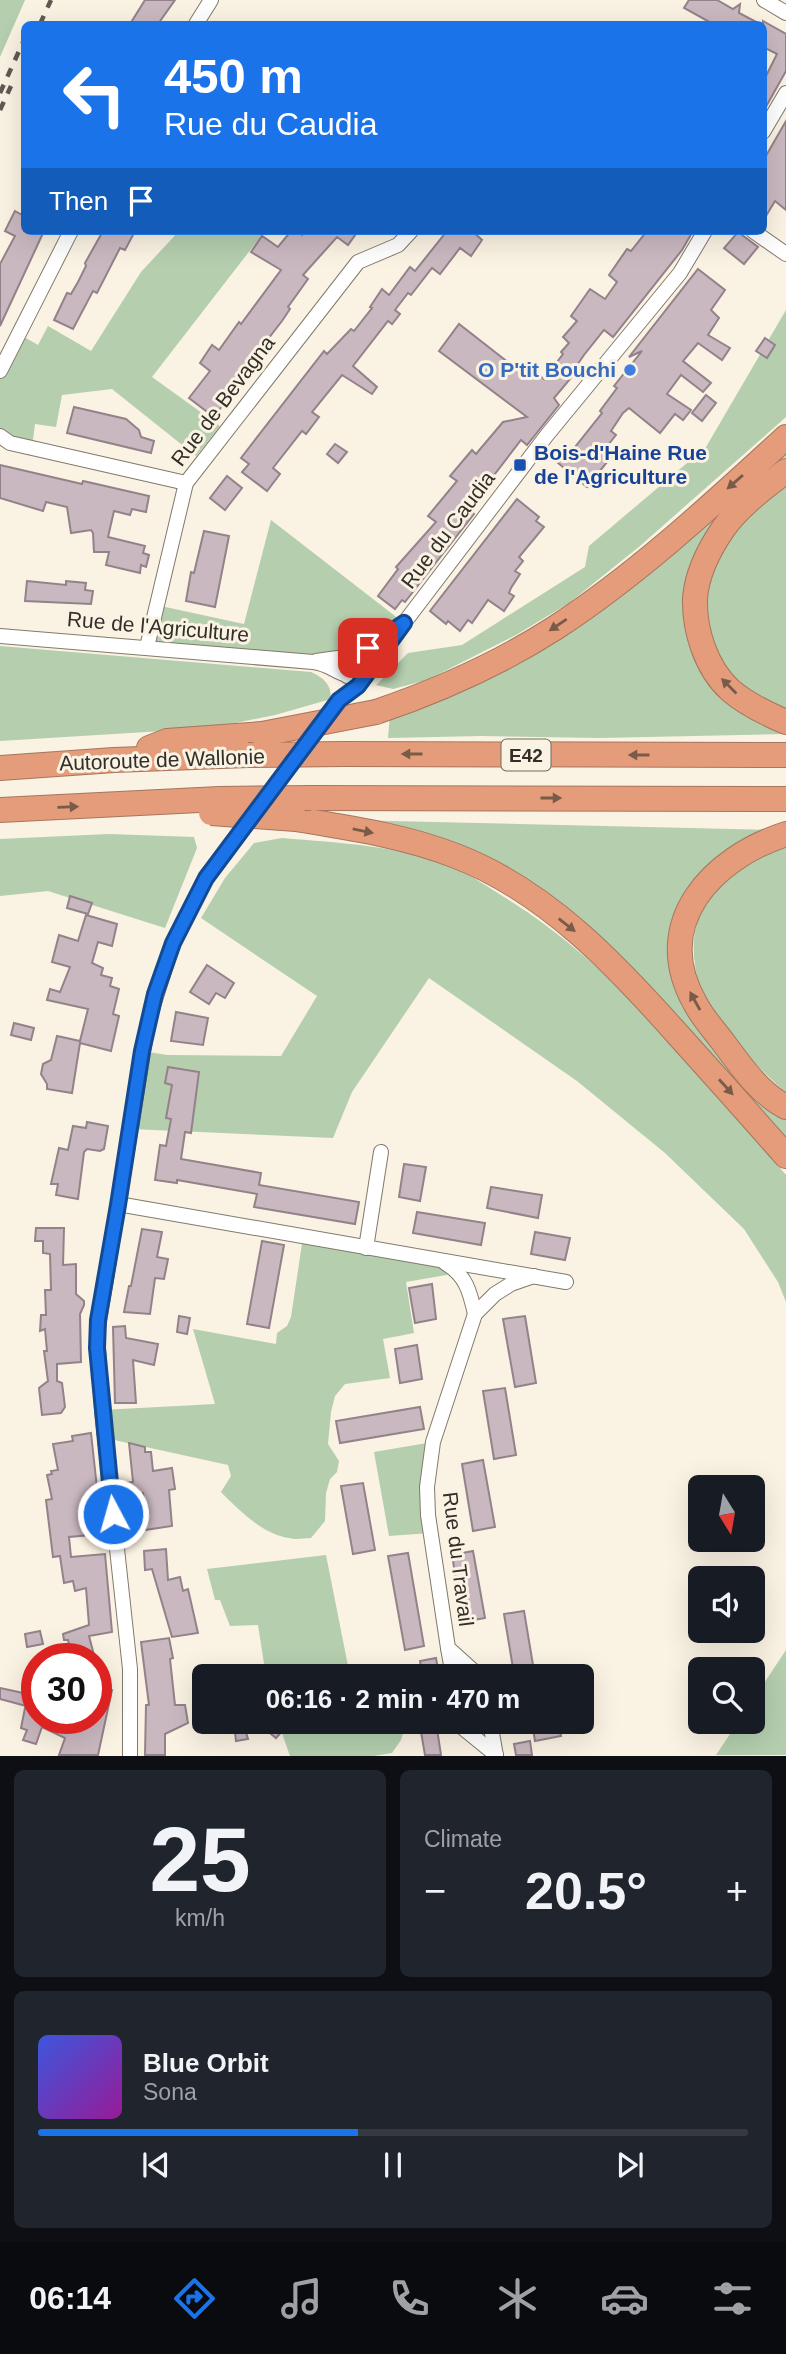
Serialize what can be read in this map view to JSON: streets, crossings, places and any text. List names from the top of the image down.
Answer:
{
  "streets": {
    "highway": ["E42", "Autoroute de Wallonie"],
    "street": [
      "Rue de Bevagna",
      "Rue du Caudia",
      "Rue de l'Agriculture",
      "Rue du Travail"
    ]
  },
  "crossings": [
    ["Rue de Bevagna", "Rue de l'Agriculture"],
    ["Rue du Caudia", "Rue de l'Agriculture"]
  ],
  "places": {
    "other": ["O P'tit Bouchi"],
    "transit": ["Bois-d'Haine Rue de l'Agriculture"]
  },
  "north": "bottom",
  "page": {
    "turn": ["450 m", "Rue du Caudia"],
    "then": "Then",
    "limit": "30",
    "trip": "06:16 · 2 min · 470 m",
    "tile": [
      ["25", "km/h"],
      "Climate"
    ],
    "heat": ["−", "20.5°", "+"],
    "song": ["Blue Orbit", "Sona"],
    "tabs": "06:14"
  }
}
